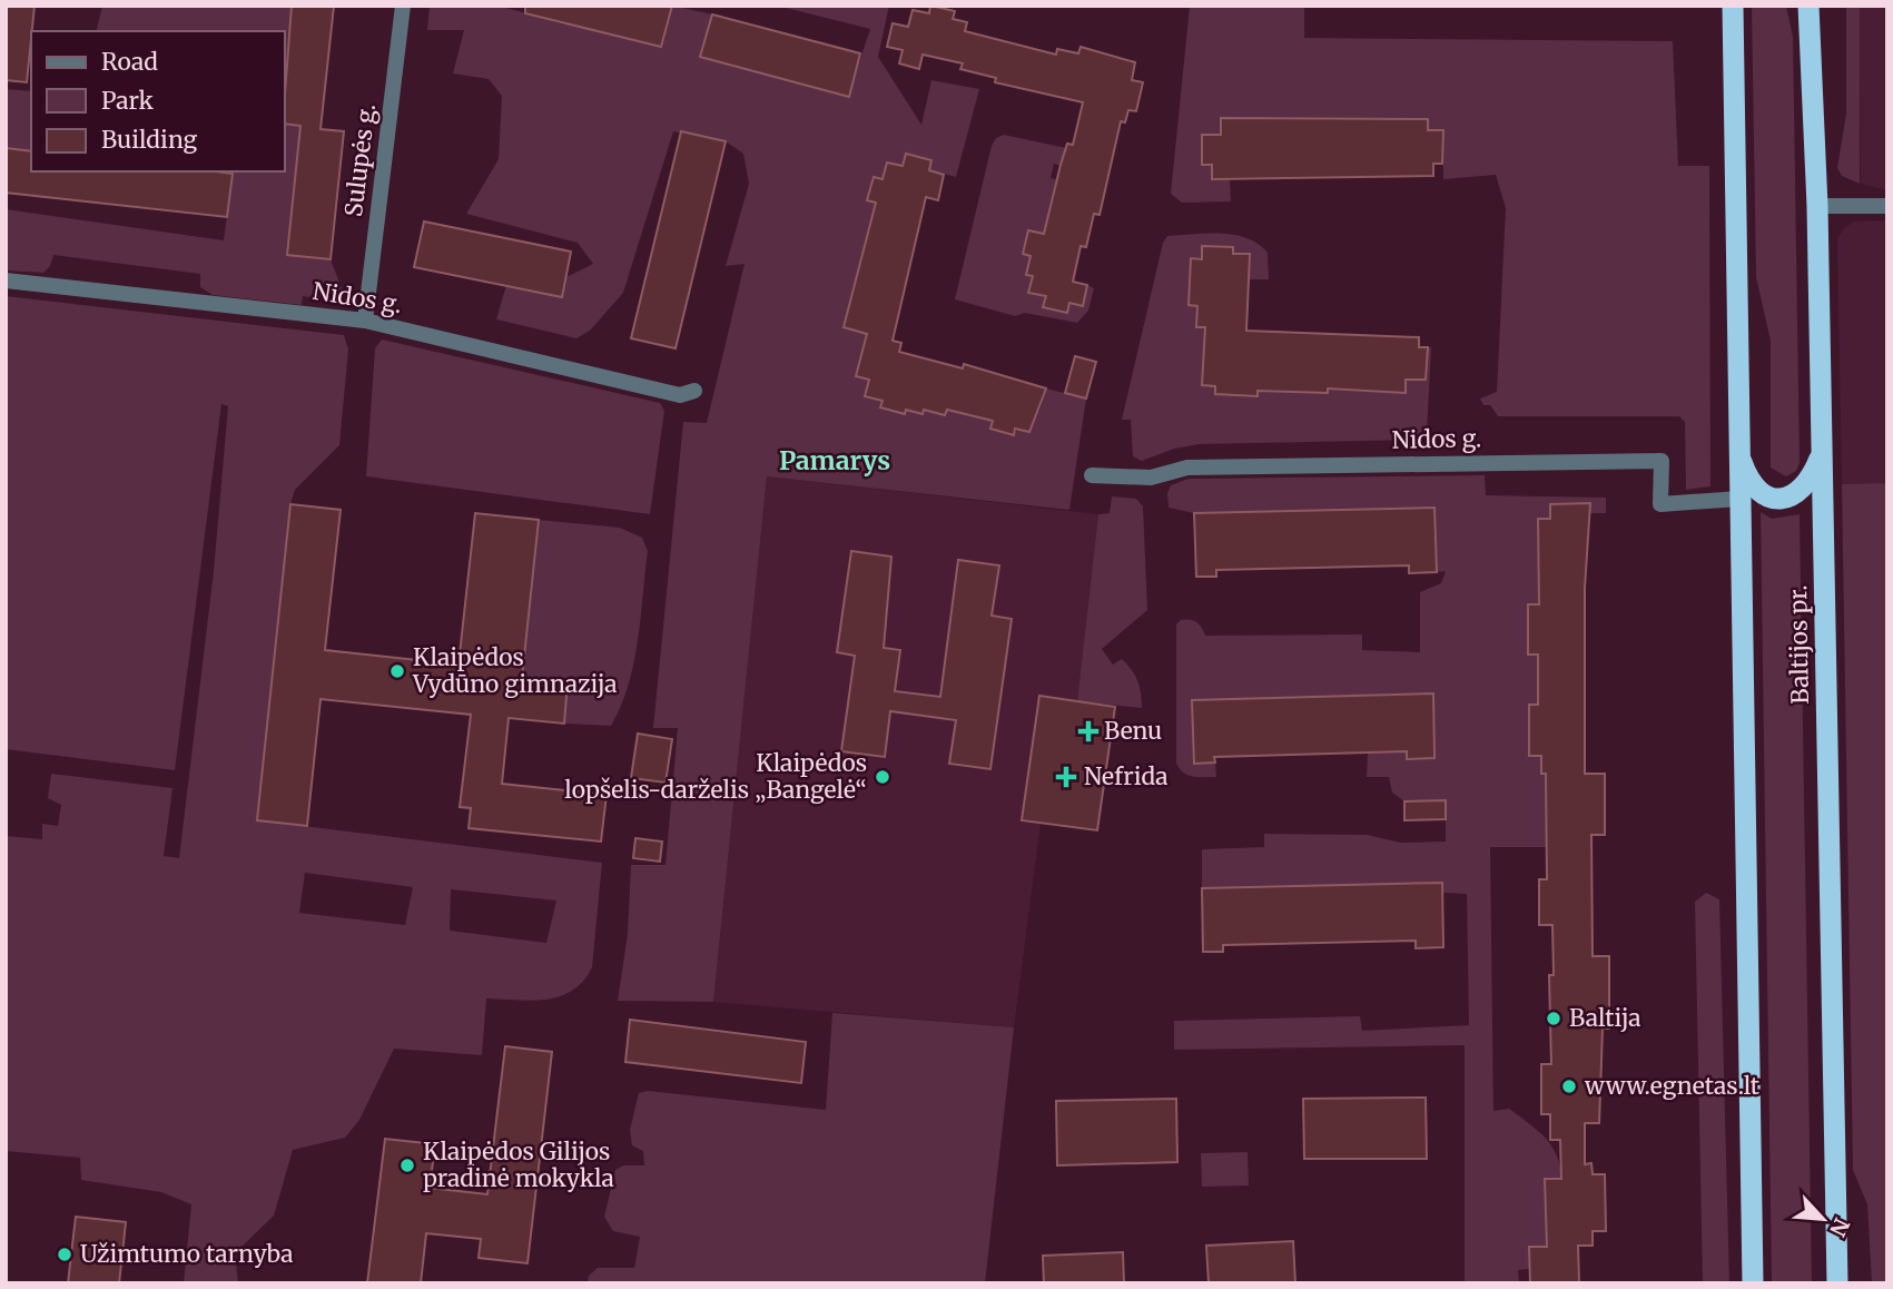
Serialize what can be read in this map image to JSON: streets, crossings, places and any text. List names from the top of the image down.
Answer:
{
  "streets": {
    "highway": ["Baltijos pr."],
    "street": ["Sulupės g.", "Nidos g."]
  },
  "crossings": [
    ["Sulupės g.", "Nidos g."]
  ],
  "districts": ["Pamarys"],
  "places": {
    "other": [
      "Klaipėdos Vydūno gimnazija",
      "Klaipėdos lopšelis-darželis „Bangelė“",
      "Baltija",
      "www.egnetas.lt",
      "Klaipėdos Gilijos pradinė mokykla",
      "Užimtumo tarnyba"
    ],
    "health": ["Benu", "Nefrida"]
  },
  "legend": ["Road", "Park", "Building"],
  "north": "bottom right"
}
